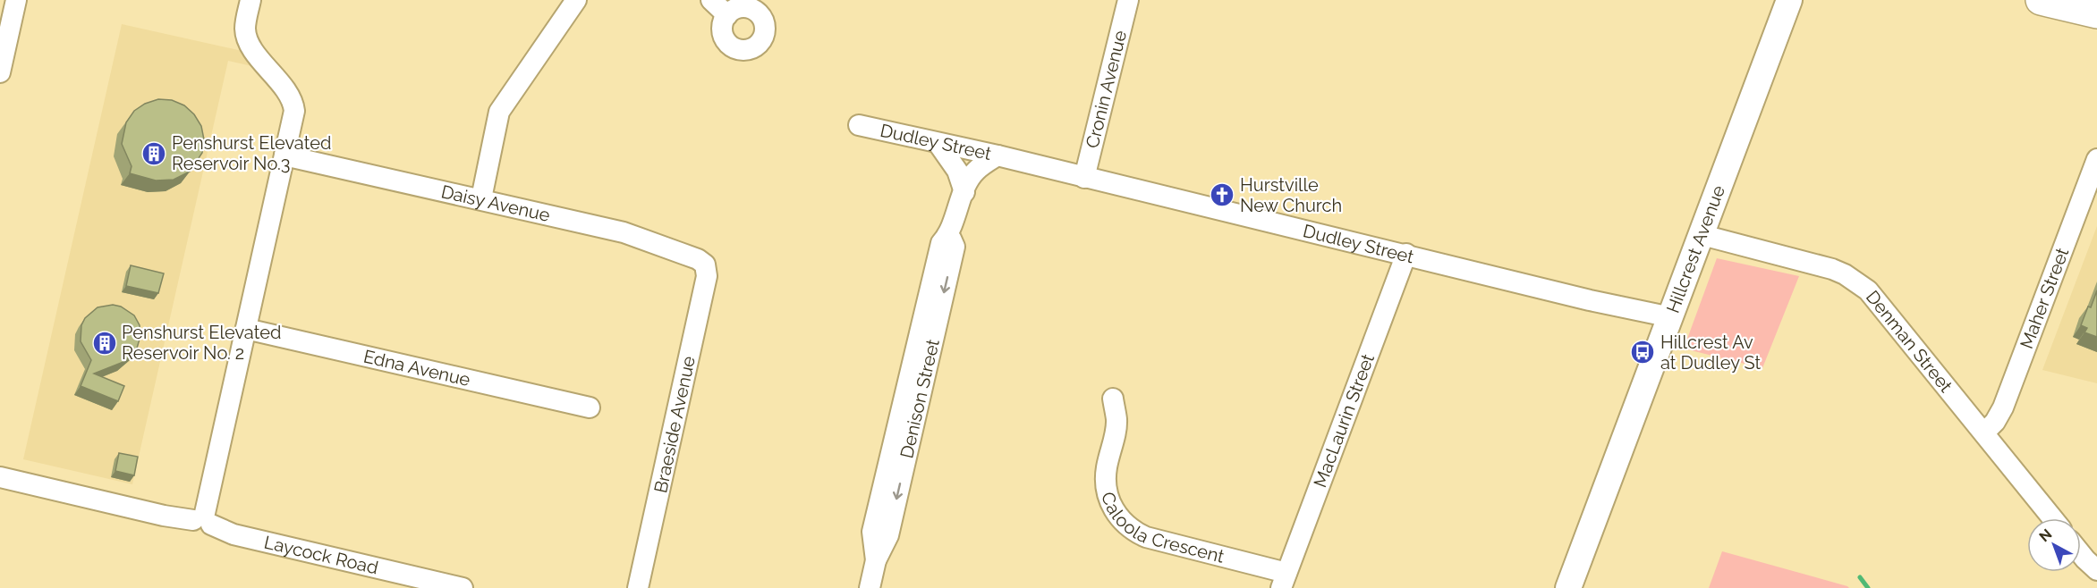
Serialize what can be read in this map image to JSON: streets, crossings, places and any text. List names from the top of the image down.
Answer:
{
  "streets": {
    "main road": ["Hillcrest Avenue"],
    "street": [
      "Cronin Avenue",
      "Dudley Street",
      "Daisy Avenue",
      "Maher Street",
      "Denman Street",
      "Edna Avenue",
      "Denison Street",
      "MacLaurin Street",
      "Braeside Avenue",
      "Caloola Crescent",
      "Laycock Road"
    ]
  },
  "crossings": [
    ["Cronin Avenue", "Dudley Street"],
    ["Dudley Street", "Hillcrest Avenue"],
    ["Dudley Street", "Denison Street"],
    ["Dudley Street", "MacLaurin Street"],
    ["Daisy Avenue", "Braeside Avenue"],
    ["Hillcrest Avenue", "Denman Street"],
    ["Maher Street", "Denman Street"],
    ["MacLaurin Street", "Caloola Crescent"]
  ],
  "places": {
    "building": ["Penshurst Elevated Reservoir No.3", "Penshurst Elevated Reservoir No. 2"],
    "church": ["Hurstville New Church"],
    "bus stop": ["Hillcrest Av at Dudley St"]
  },
  "north": "top left"
}
